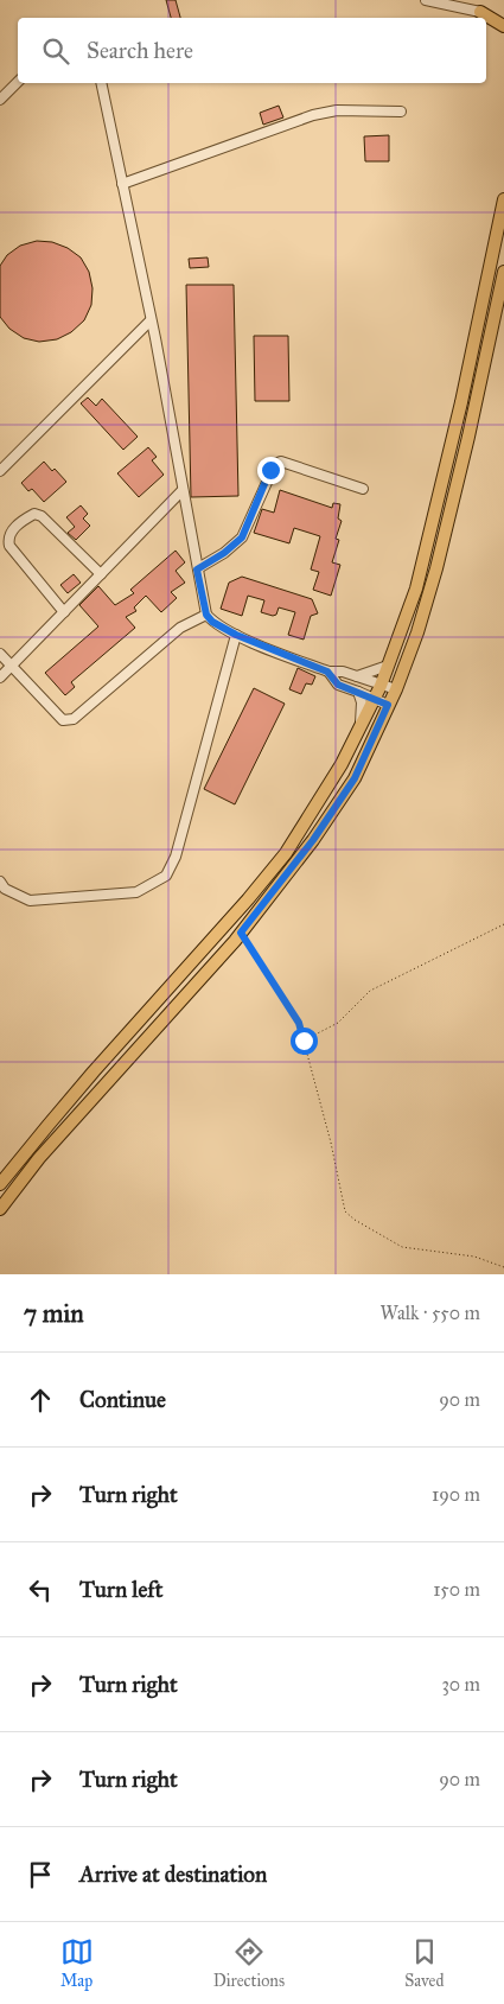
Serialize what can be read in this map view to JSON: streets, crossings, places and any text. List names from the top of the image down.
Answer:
{
  "page": {
    "search": "Search here",
    "heading": ["7 min", "Walk · 550 m"],
    "list": [
      ["Continue", "90 m"],
      ["Turn right", "190 m"],
      ["Turn left", "150 m"],
      ["Turn right", "30 m"],
      ["Turn right", "90 m"],
      "Arrive at destination"
    ],
    "nav": ["Map", "Directions", "Saved"]
  }
}
